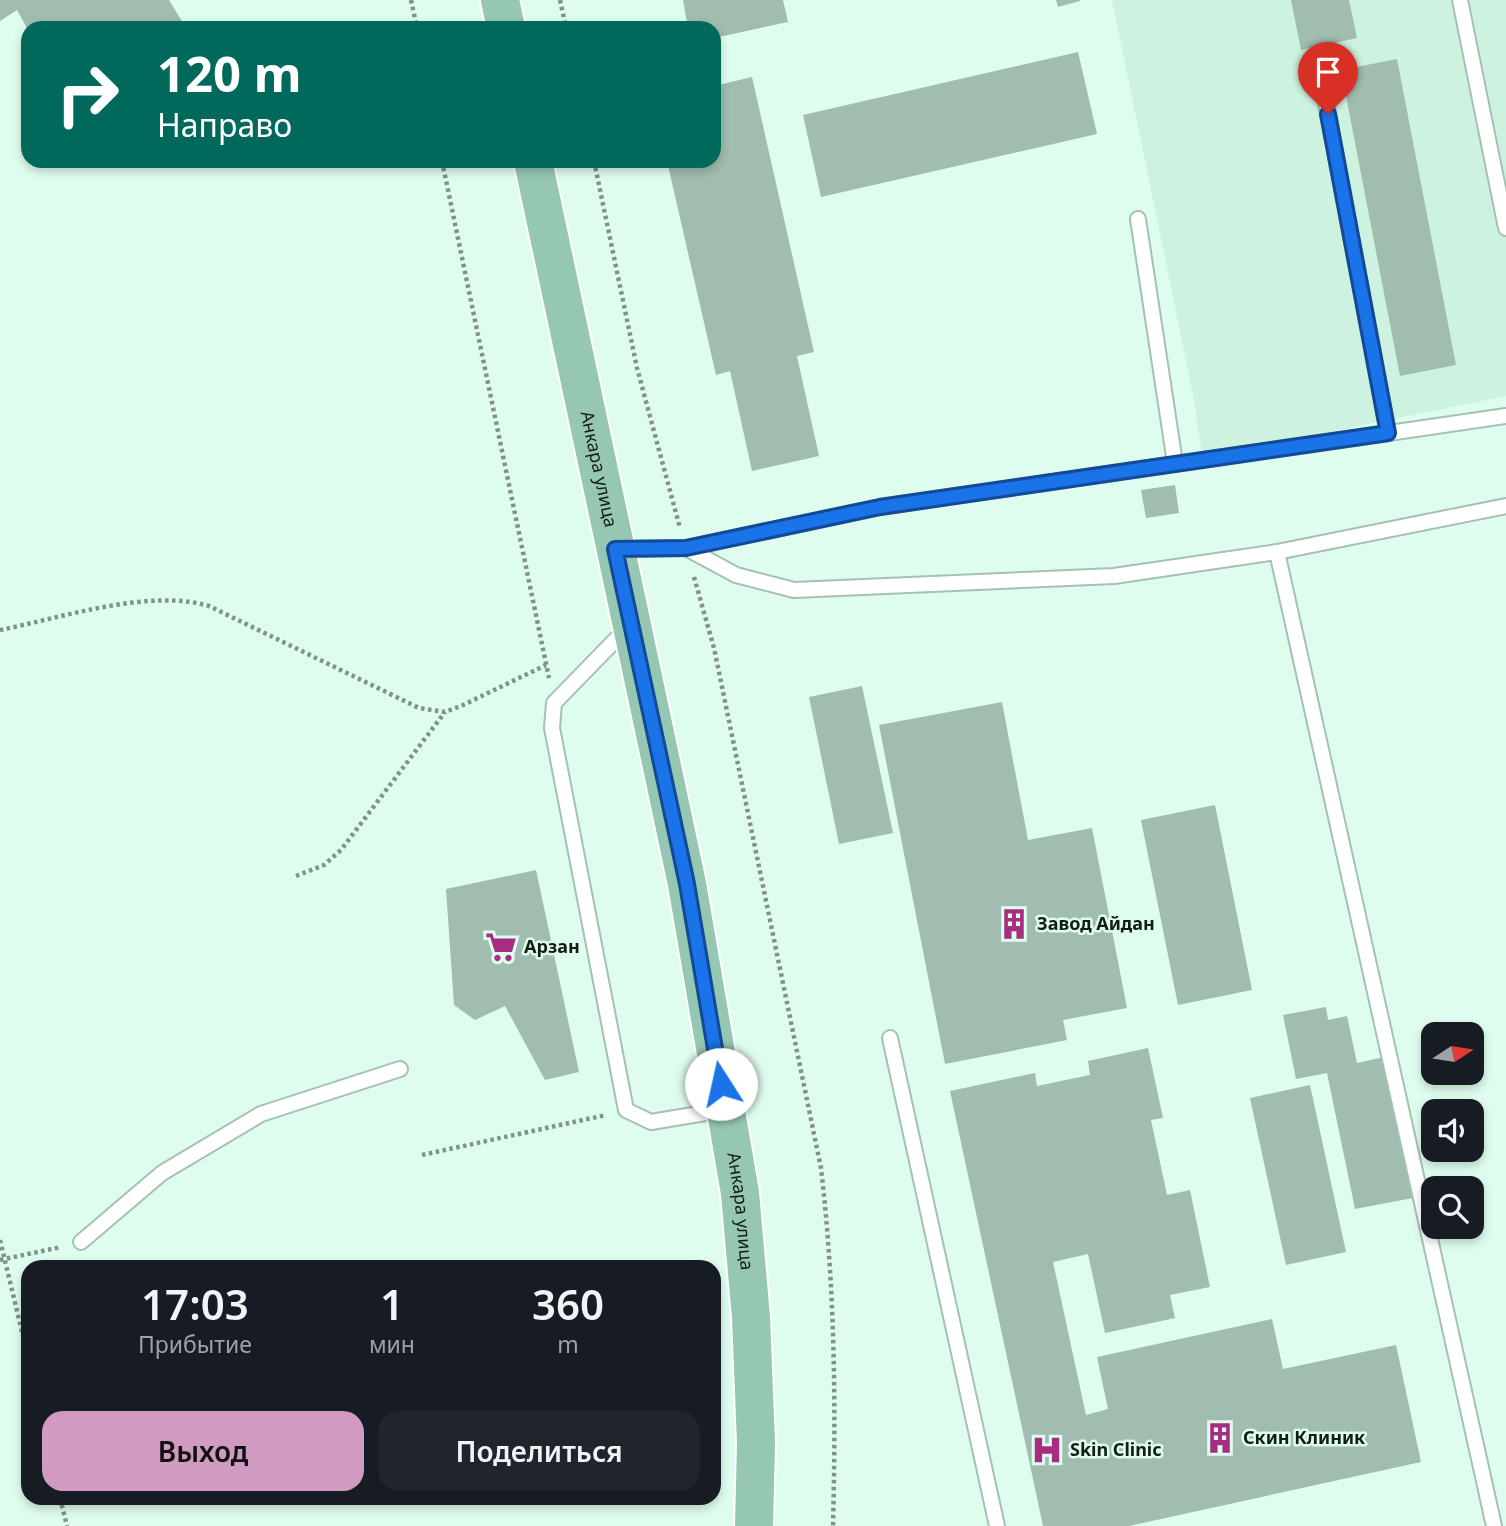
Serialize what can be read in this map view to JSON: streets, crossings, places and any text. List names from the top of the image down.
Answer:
{
  "streets": {
    "main road": ["Анкара улица"]
  },
  "places": {
    "building": ["Завод Айдан", "Скин Клиник"],
    "supermarket": ["Арзан"],
    "hospital": ["Skin Clinic"]
  },
  "north": "right",
  "page": {
    "turn": ["120 m", "Направо"],
    "eta": [
      "17:03",
      "Прибытие",
      "1",
      "мин",
      "360",
      "m"
    ],
    "buttons": ["Выход", "Поделиться"]
  }
}
